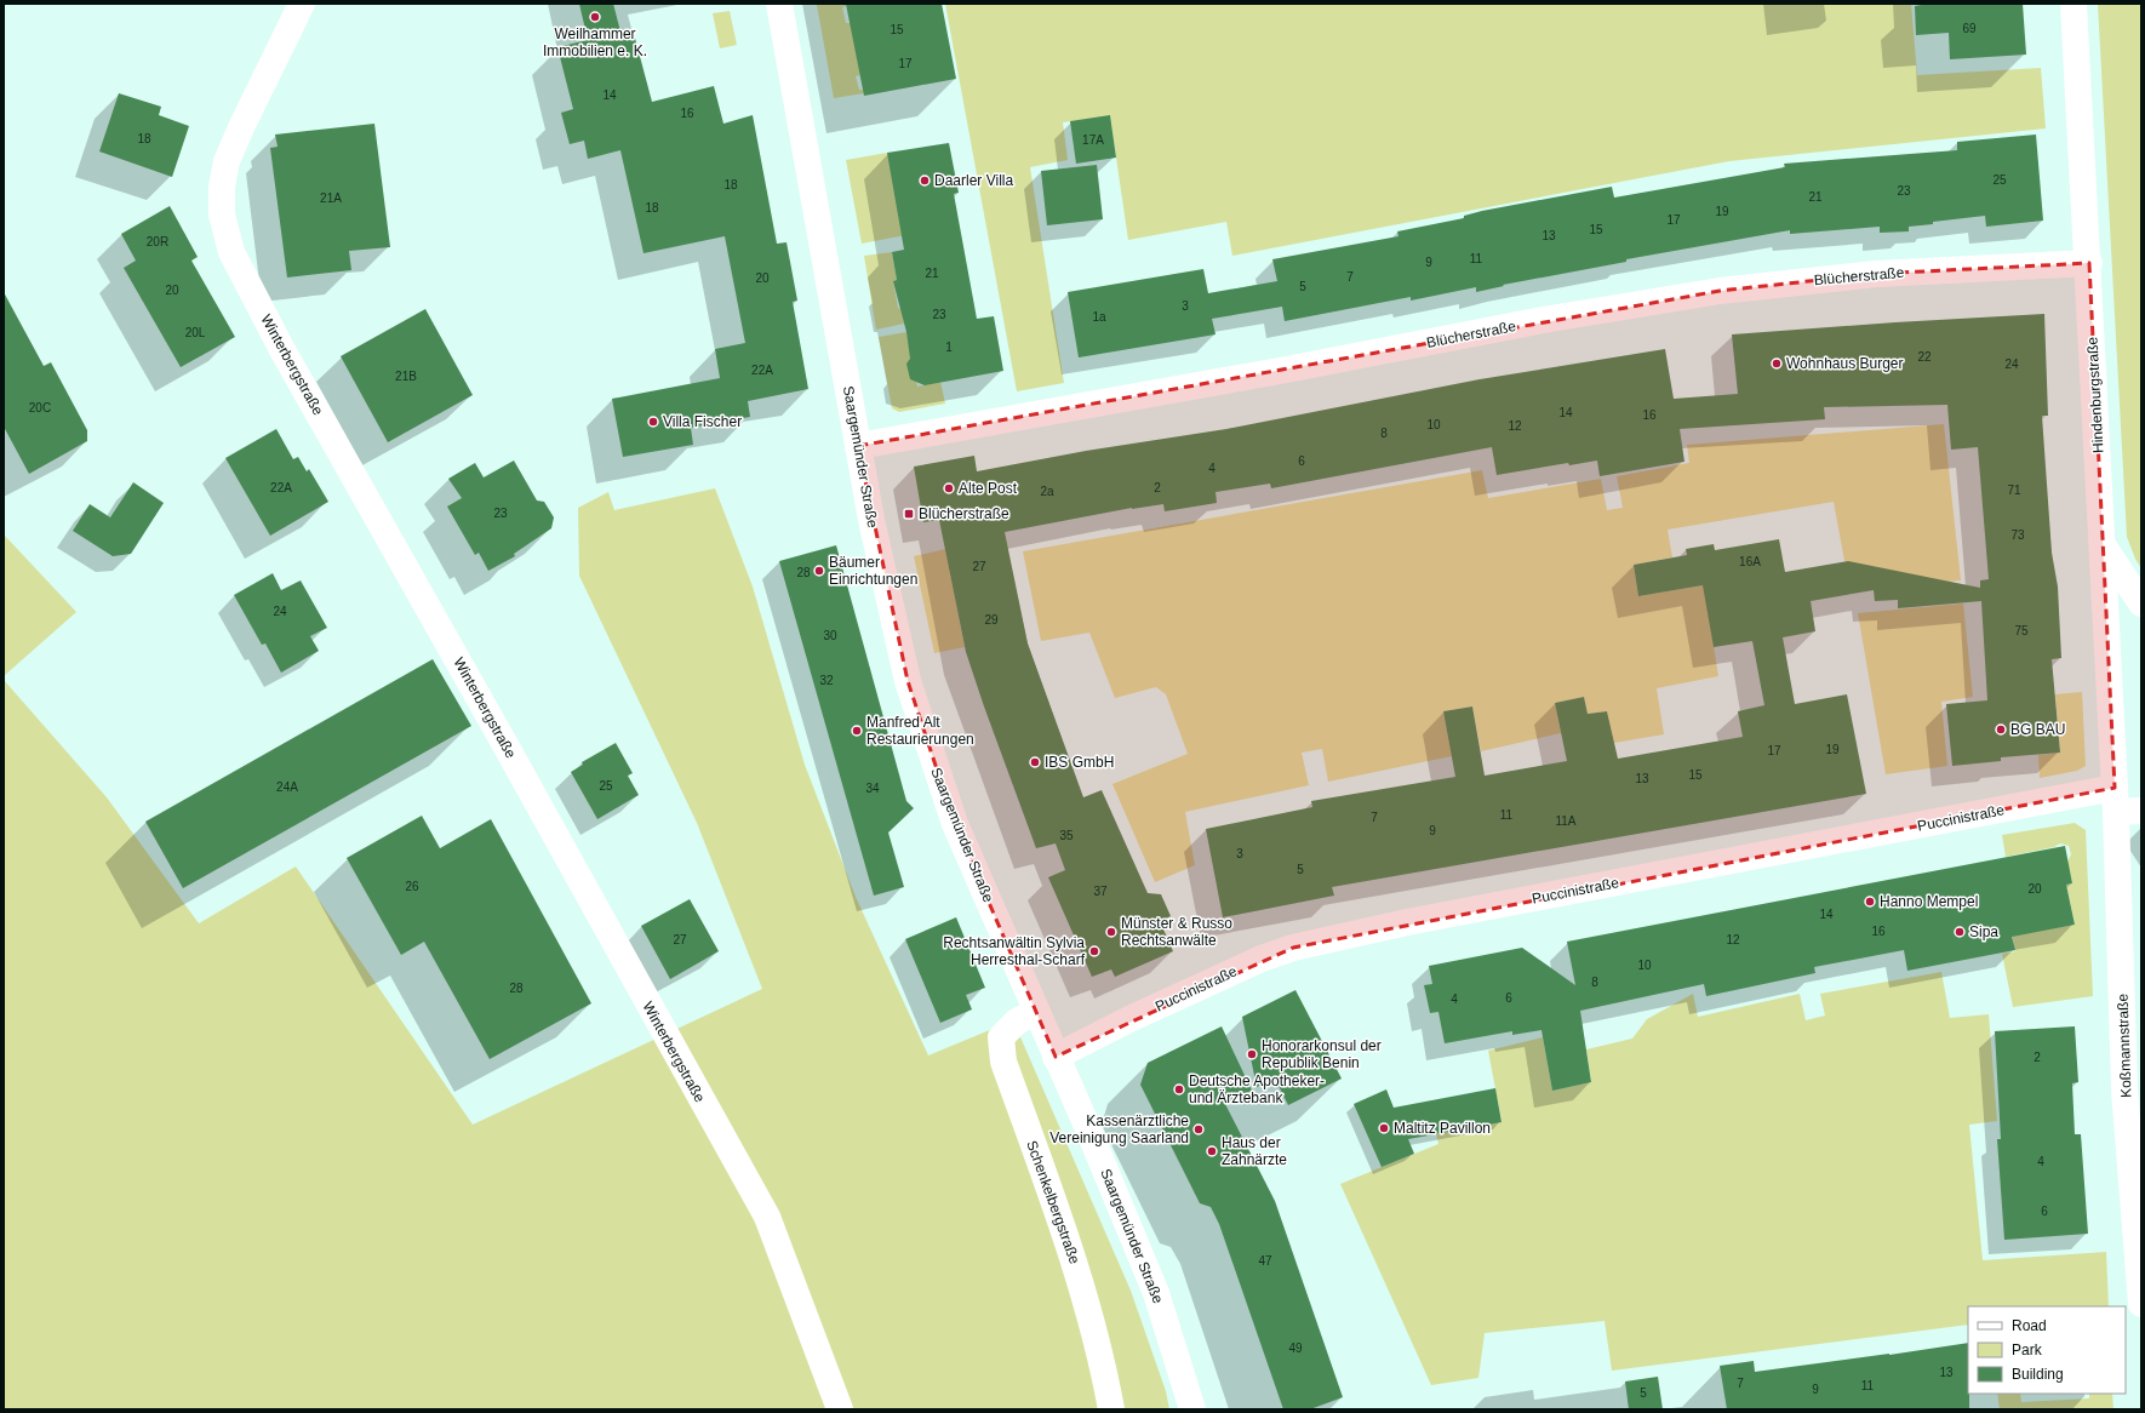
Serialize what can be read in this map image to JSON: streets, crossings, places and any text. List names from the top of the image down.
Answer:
{
  "streets": {
    "street": [
      "Blücherstraße",
      "Winterbergstraße",
      "Hindenburgstraße",
      "Saargemünder Straße",
      "Puccinistraße",
      "Koßmannstraße",
      "Schenkelbergstraße"
    ]
  },
  "crossings": [
    ["Blücherstraße", "Hindenburgstraße"],
    ["Blücherstraße", "Saargemünder Straße"],
    ["Hindenburgstraße", "Puccinistraße"],
    ["Hindenburgstraße", "Koßmannstraße"],
    ["Saargemünder Straße", "Puccinistraße"],
    ["Saargemünder Straße", "Schenkelbergstraße"],
    ["Puccinistraße", "Koßmannstraße"]
  ],
  "places": {
    "other": [
      "Weilhammer Immobilien e. K.",
      "Daarler Villa",
      "Wohnhaus Burger",
      "Villa Fischer",
      "Alte Post",
      "Bäumer Einrichtungen",
      "BG BAU",
      "Manfred Alt Restaurierungen",
      "IBS GmbH",
      "Hanno Mempel",
      "Münster & Russo Rechtsanwälte",
      "Sipa",
      "Rechtsanwältin Sylvia Herresthal-Scharf",
      "Honorarkonsul der Republik Benin",
      "Deutsche Apotheker- und Ärztebank",
      "Maltitz Pavillon",
      "Kassenärztliche Vereinigung Saarland",
      "Haus der Zahnärzte"
    ],
    "transit": ["Blücherstraße"]
  },
  "house_numbers": [
    "69",
    "15",
    "17",
    "14",
    "16",
    "18",
    "17A",
    "25",
    "18",
    "23",
    "21",
    "21A",
    "18",
    "19",
    "17",
    "15",
    "13",
    "20R",
    "11",
    "9",
    "21",
    "7",
    "20",
    "5",
    "20",
    "3",
    "23",
    "1a",
    "20L",
    "1",
    "22",
    "24",
    "22A",
    "21B",
    "20C",
    "14",
    "16",
    "10",
    "12",
    "8",
    "6",
    "4",
    "22A",
    "2",
    "71",
    "2a",
    "23",
    "73",
    "16A",
    "27",
    "28",
    "24",
    "29",
    "75",
    "30",
    "32",
    "19",
    "17",
    "15",
    "13",
    "25",
    "24A",
    "34",
    "11",
    "7",
    "11A",
    "9",
    "35",
    "3",
    "5",
    "26",
    "20",
    "37",
    "14",
    "16",
    "27",
    "12",
    "10",
    "8",
    "28",
    "6",
    "4",
    "2",
    "4",
    "6",
    "47",
    "49",
    "13",
    "7",
    "11",
    "9",
    "5"
  ],
  "legend": ["Road", "Park", "Building"]
}
